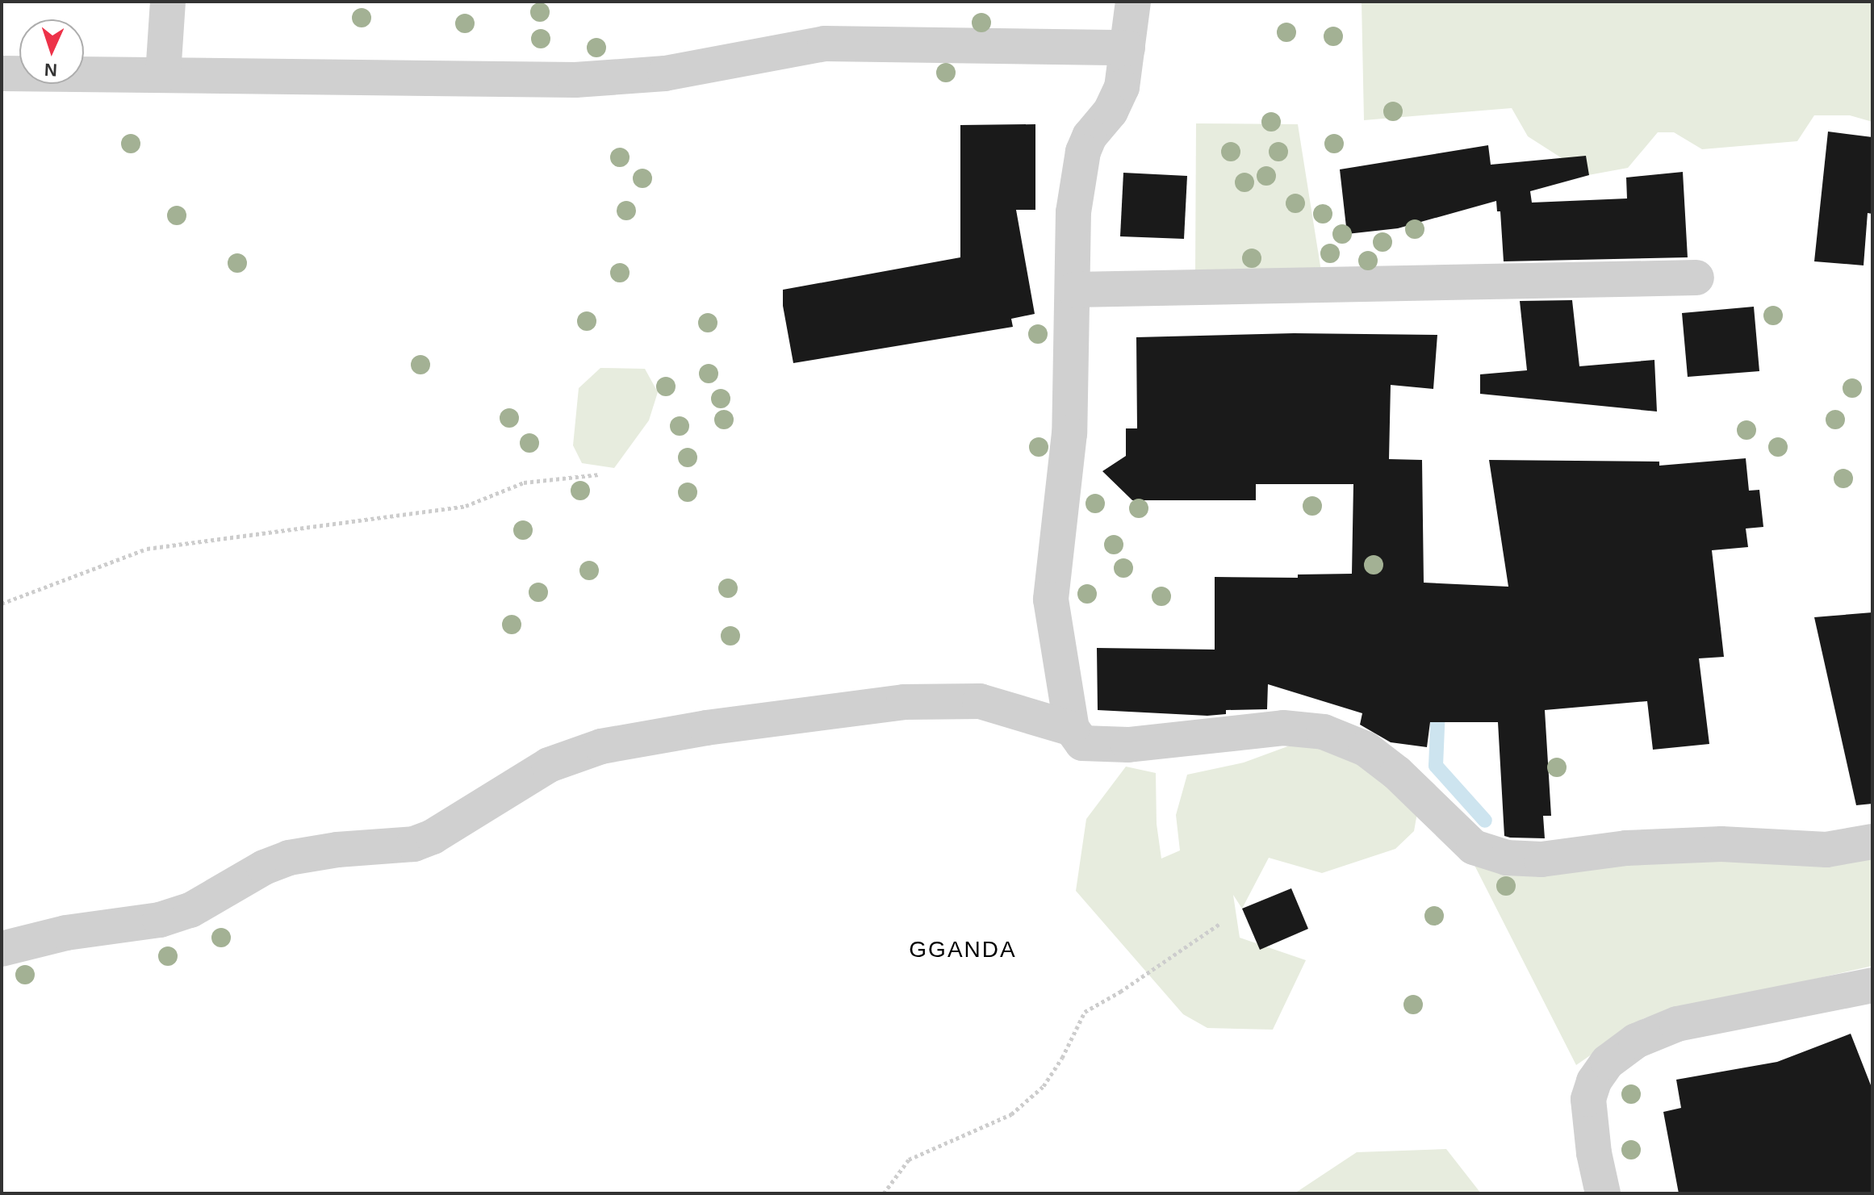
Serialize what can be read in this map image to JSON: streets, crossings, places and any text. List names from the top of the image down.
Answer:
{
  "districts": ["GGANDA"],
  "north": "bottom"
}
